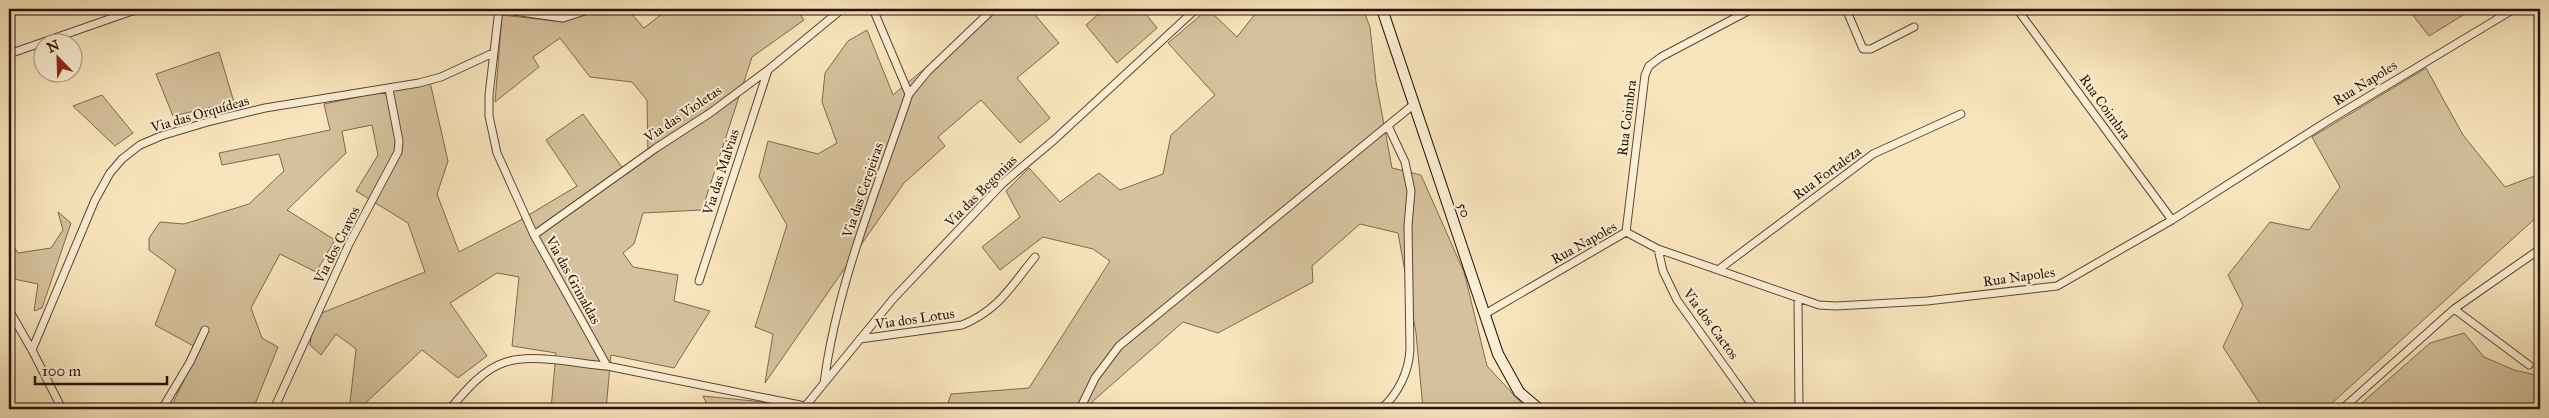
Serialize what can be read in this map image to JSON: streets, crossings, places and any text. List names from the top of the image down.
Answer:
{
  "streets": {
    "main road": ["50"],
    "street": [
      "Rua Napoles",
      "Rua Coimbra",
      "Via das Orquídeas",
      "Via das Violetas",
      "Via das Malvias",
      "Rua Fortaleza",
      "Via das Cerejeiras",
      "Via das Begonias",
      "Via dos Cravos",
      "Via das Grinaldas",
      "Via dos Lotus",
      "Via dos Cactos"
    ]
  },
  "crossings": [
    ["Rua Napoles", "Rua Coimbra"],
    ["Rua Napoles", "Rua Fortaleza"],
    ["Rua Napoles", "50"],
    ["Rua Napoles", "Via dos Cactos"],
    ["Via das Orquídeas", "Via dos Cravos"],
    ["Via das Orquídeas", "Via das Grinaldas"],
    ["Via das Violetas", "Via das Malvias"],
    ["Via das Violetas", "Via das Grinaldas"],
    ["Via das Cerejeiras", "Via das Begonias"],
    ["Via das Begonias", "Via dos Lotus"]
  ],
  "scale_bar": "100 m",
  "north": "top left"
}
